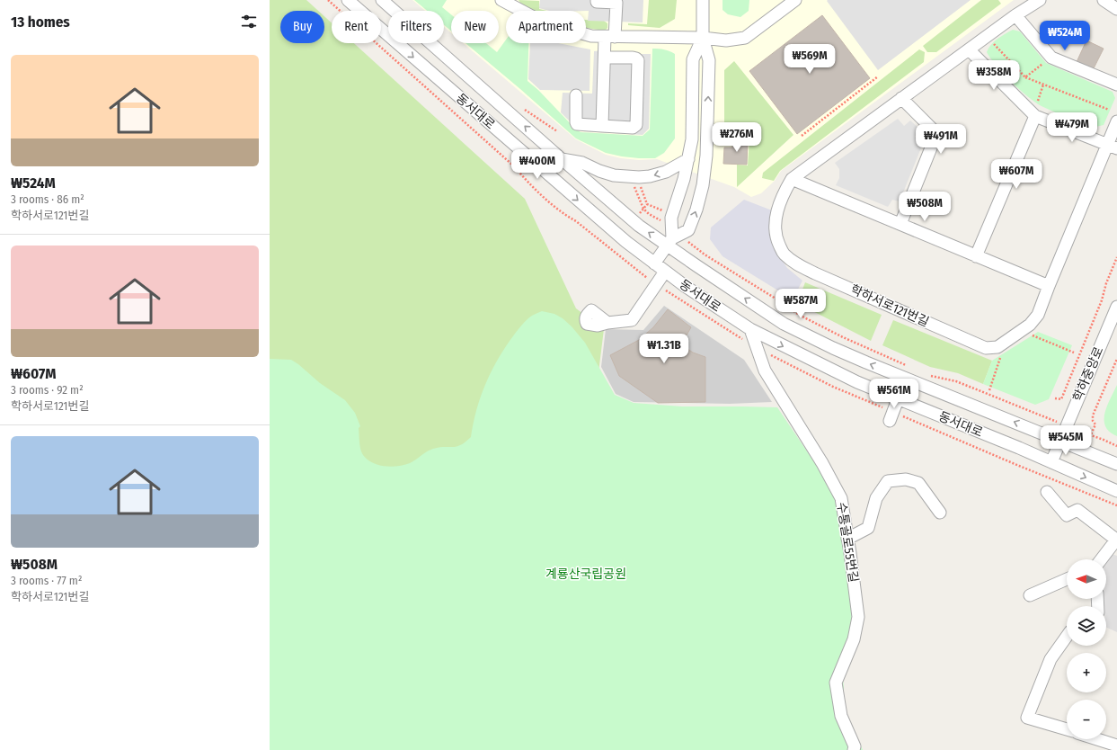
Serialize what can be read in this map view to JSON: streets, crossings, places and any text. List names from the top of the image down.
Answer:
{
  "streets": {
    "street": [
      "동서대로",
      "학하서로121번길",
      "학하중앙로",
      "수통골로55번길"
    ]
  },
  "crossings": [
    ["동서대로", "학하중앙로"],
    ["동서대로", "수통골로55번길"]
  ],
  "parks": ["계룡산국립공원"],
  "north": "left",
  "page": {
    "heading": "13 homes",
    "chip": [
      "Buy",
      "Rent",
      "Filters",
      "New",
      "Apartment"
    ],
    "price": [
      "₩524M",
      "₩569M",
      "₩358M",
      "₩479M",
      "₩276M",
      "₩491M",
      "₩400M",
      "₩607M",
      "₩508M",
      "₩587M",
      "₩1.31B",
      "₩561M",
      "₩545M"
    ],
    "list": [
      {
        "name": "₩524M",
        "note": "3 rooms · 86 m² · 학하서로121번길"
      },
      {
        "name": "₩607M",
        "note": "3 rooms · 92 m² · 학하서로121번길"
      },
      {
        "name": "₩508M",
        "note": "3 rooms · 77 m² · 학하서로121번길"
      }
    ],
    "map_buttons": ["+", "−"]
  }
}
